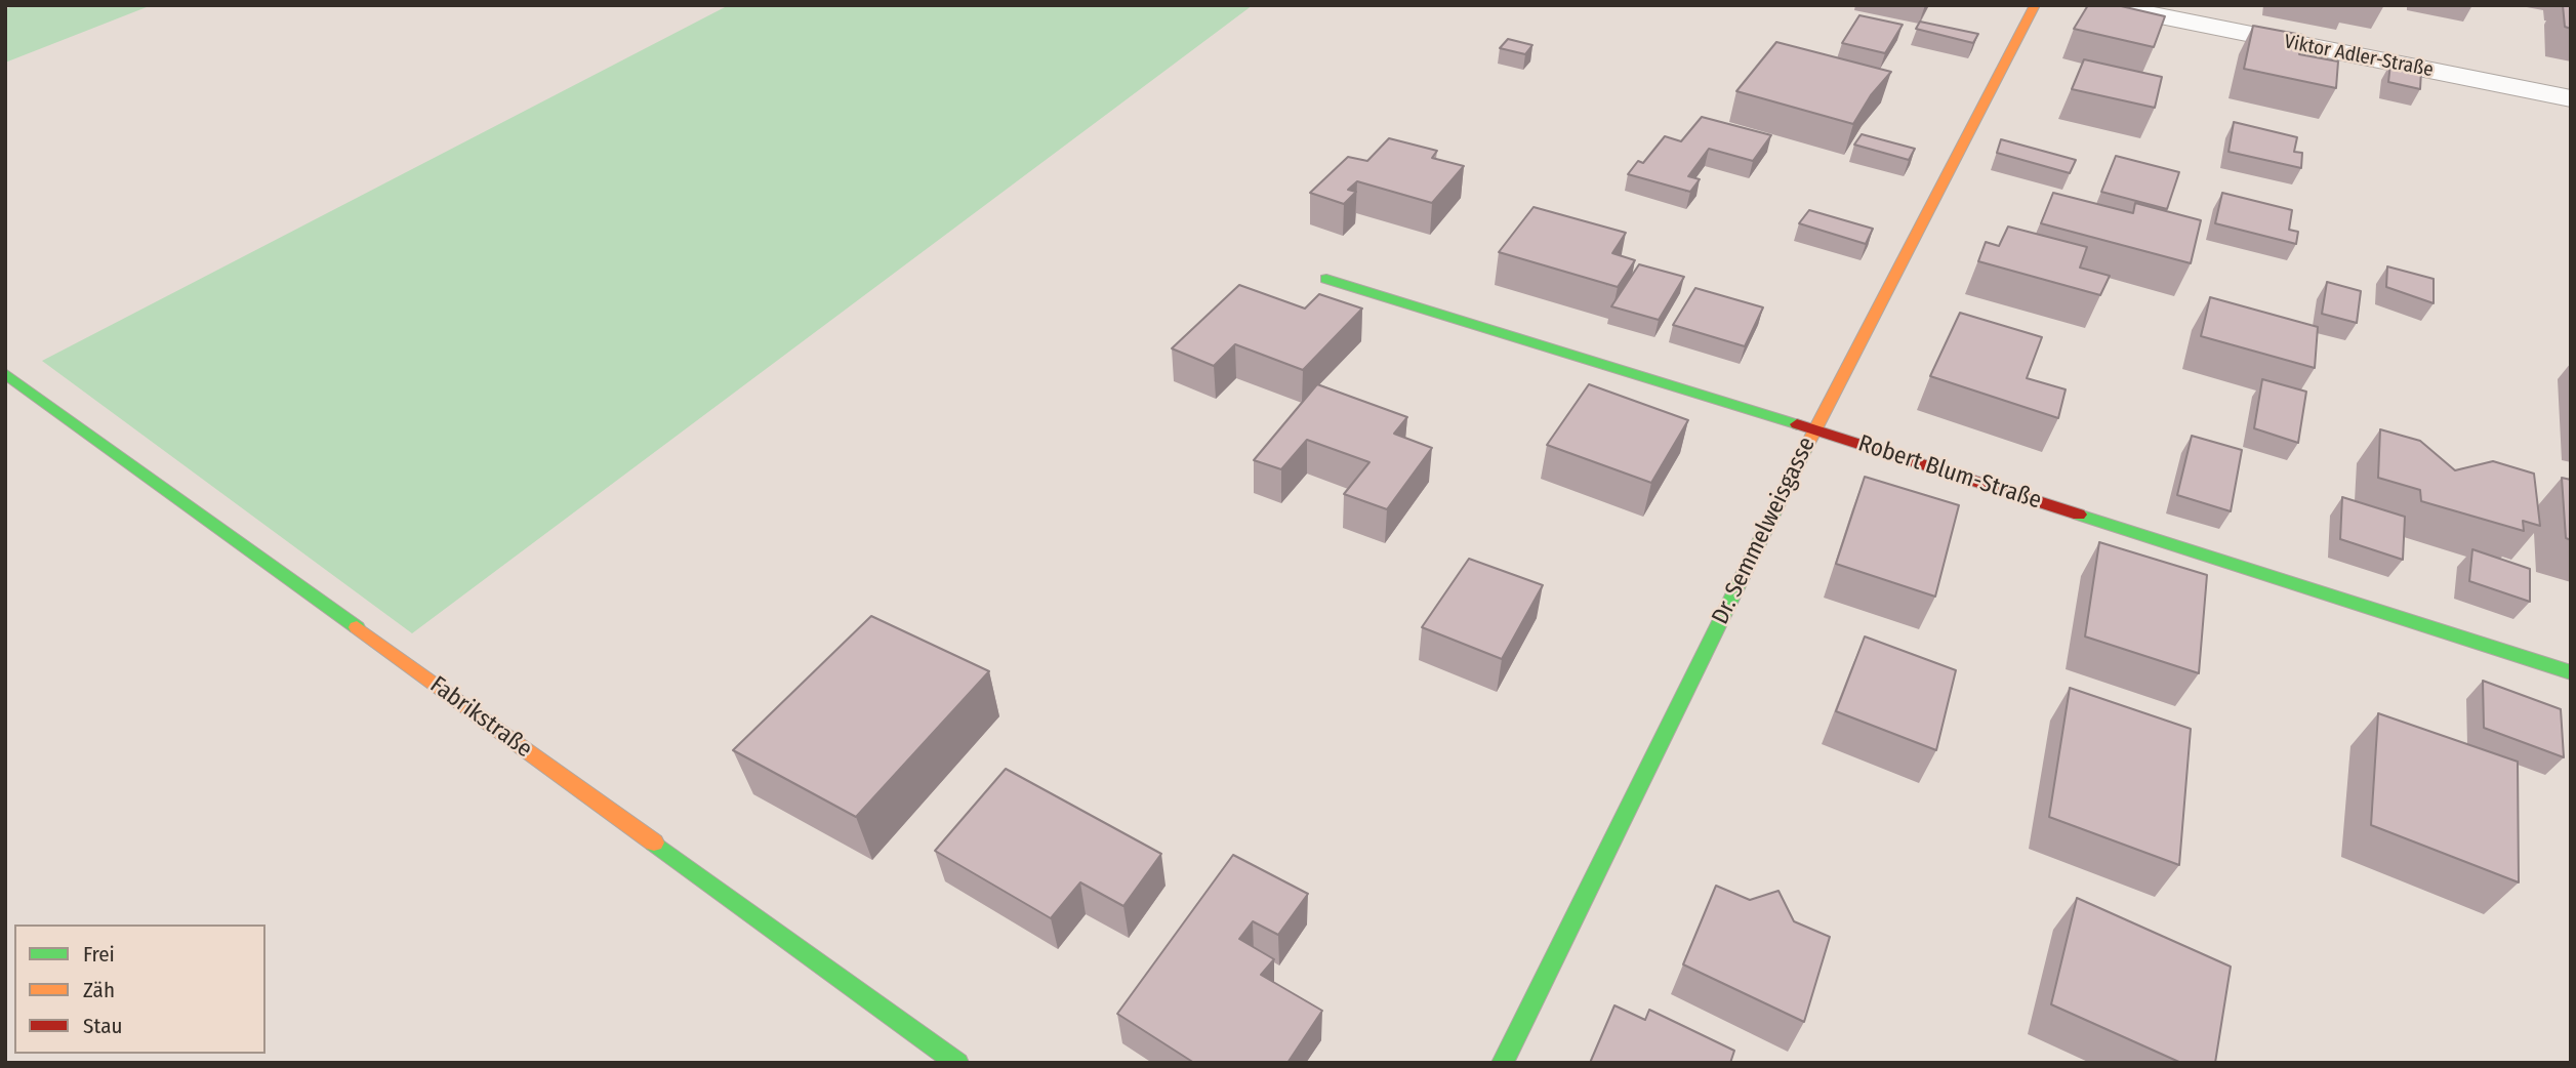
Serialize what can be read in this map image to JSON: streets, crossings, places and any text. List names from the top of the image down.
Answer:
{
  "streets": {
    "street": [
      "Viktor Adler-Straße",
      "Robert Blum-Straße",
      "Dr. Semmelweisgasse",
      "Fabrikstraße"
    ]
  },
  "crossings": [
    ["Robert Blum-Straße", "Dr. Semmelweisgasse"]
  ],
  "legend": ["Frei", "Zäh", "Stau"]
}
